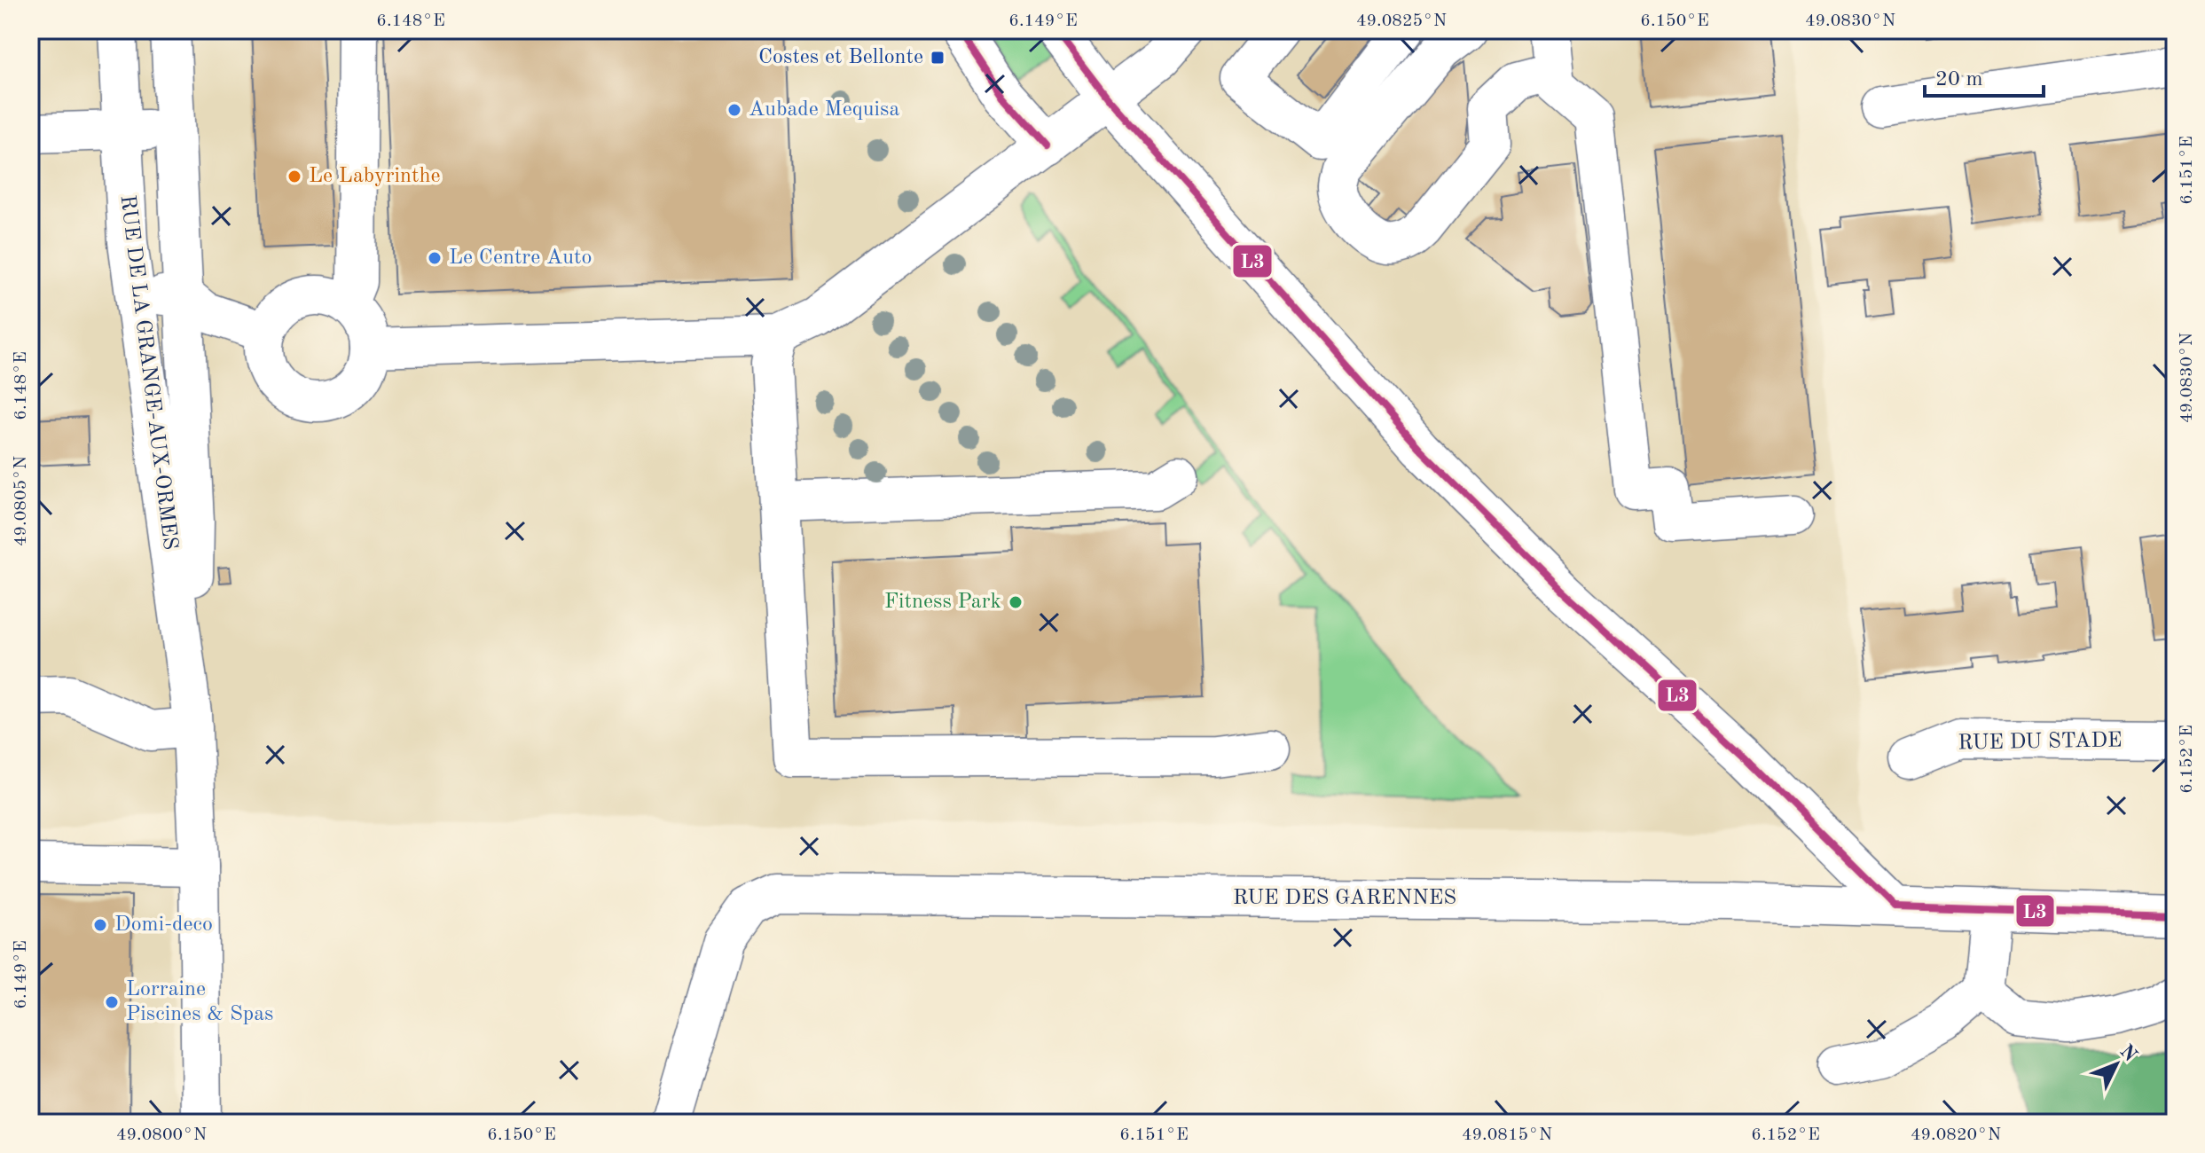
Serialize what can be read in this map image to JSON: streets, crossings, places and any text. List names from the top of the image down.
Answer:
{
  "streets": {
    "street": ["RUE DE LA GRANGE-AUX-ORMES", "RUE DU STADE", "RUE DES GARENNES"]
  },
  "places": {
    "transit": ["Costes et Bellonte"],
    "other": [
      "Aubade Mequisa",
      "Le Labyrinthe",
      "Le Centre Auto",
      "Fitness Park",
      "Domi-deco",
      "Lorraine Piscines & Spas"
    ]
  },
  "lines": ["transit line L3"],
  "scale_bar": "20 m",
  "north": "top right",
  "coordinates": [
    "6.148°E",
    "6.149°E",
    "49.0825°N",
    "6.150°E",
    "49.0830°N",
    "6.151°E",
    "49.0805°N",
    "6.152°E",
    "49.0800°N",
    "49.0815°N",
    "49.0820°N"
  ]
}
